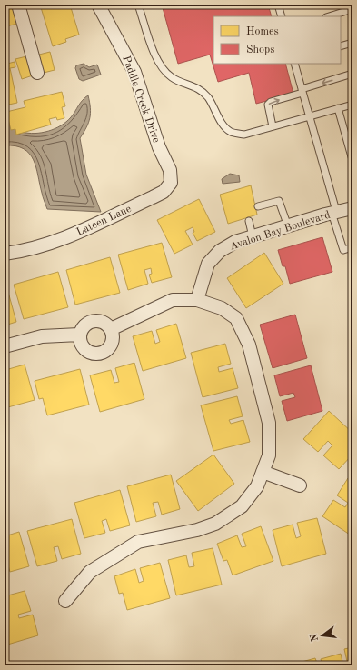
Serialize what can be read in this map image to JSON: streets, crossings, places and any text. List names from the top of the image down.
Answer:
{
  "streets": {
    "street": ["Paddle Creek Drive", "Lateen Lane", "Avalon Bay Boulevard"]
  },
  "crossings": [
    ["Paddle Creek Drive", "Lateen Lane"]
  ],
  "legend": ["Homes", "Shops"],
  "north": "left"
}
